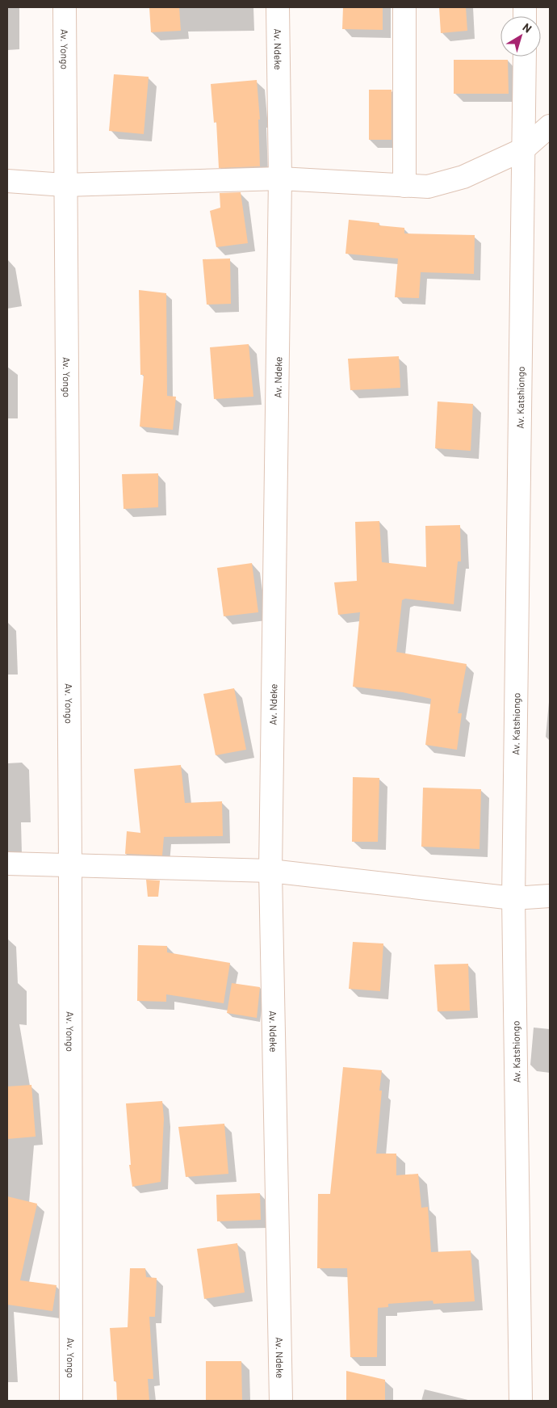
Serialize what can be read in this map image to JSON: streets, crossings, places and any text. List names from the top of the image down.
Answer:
{
  "streets": {
    "street": ["Av. Yongo", "Av. Ndeke", "Av. Katshiongo"]
  },
  "north": "top right"
}
